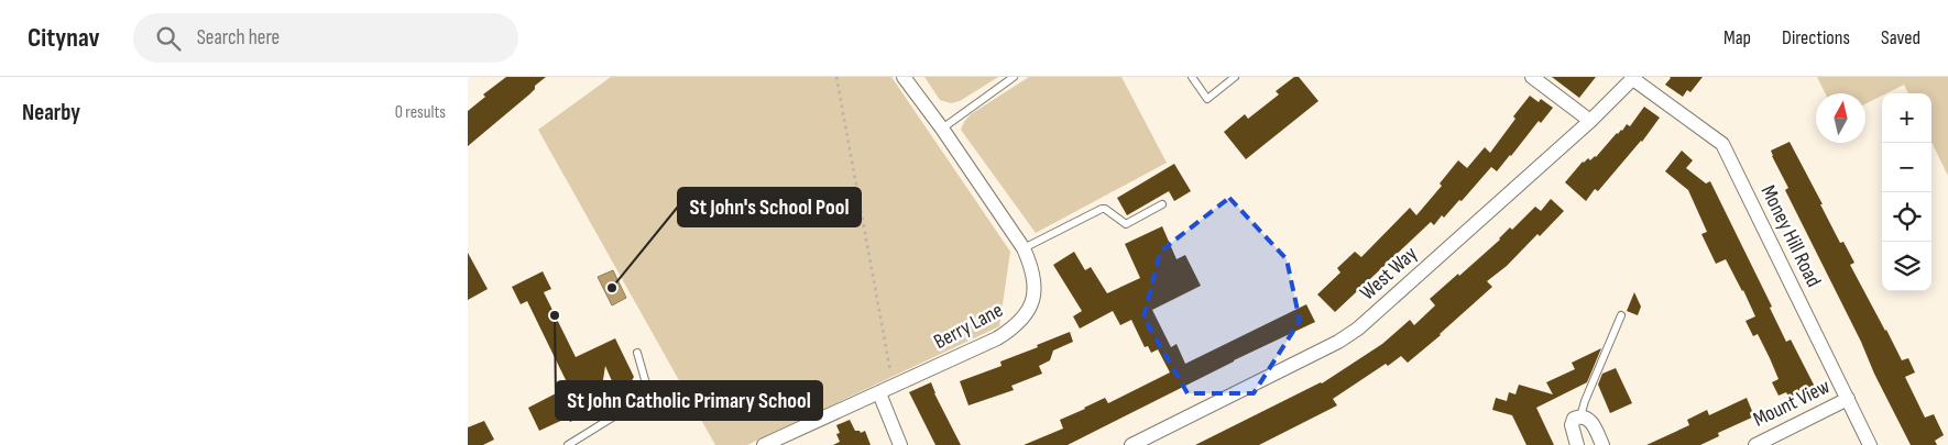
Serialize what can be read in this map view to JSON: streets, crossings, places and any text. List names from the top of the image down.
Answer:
{
  "streets": {
    "street": [
      "Money Hill Road",
      "West Way",
      "Berry Lane",
      "Mount View"
    ]
  },
  "crossings": [
    ["Money Hill Road", "West Way"],
    ["Money Hill Road", "Mount View"]
  ],
  "places": ["St John's School Pool", "St John Catholic Primary School"],
  "north": "top",
  "page": {
    "header": "Citynav",
    "search": "Search here",
    "nav": ["Map", "Directions", "Saved"],
    "heading": ["Nearby", "0 results"],
    "map_buttons": ["+", "−"]
  }
}
